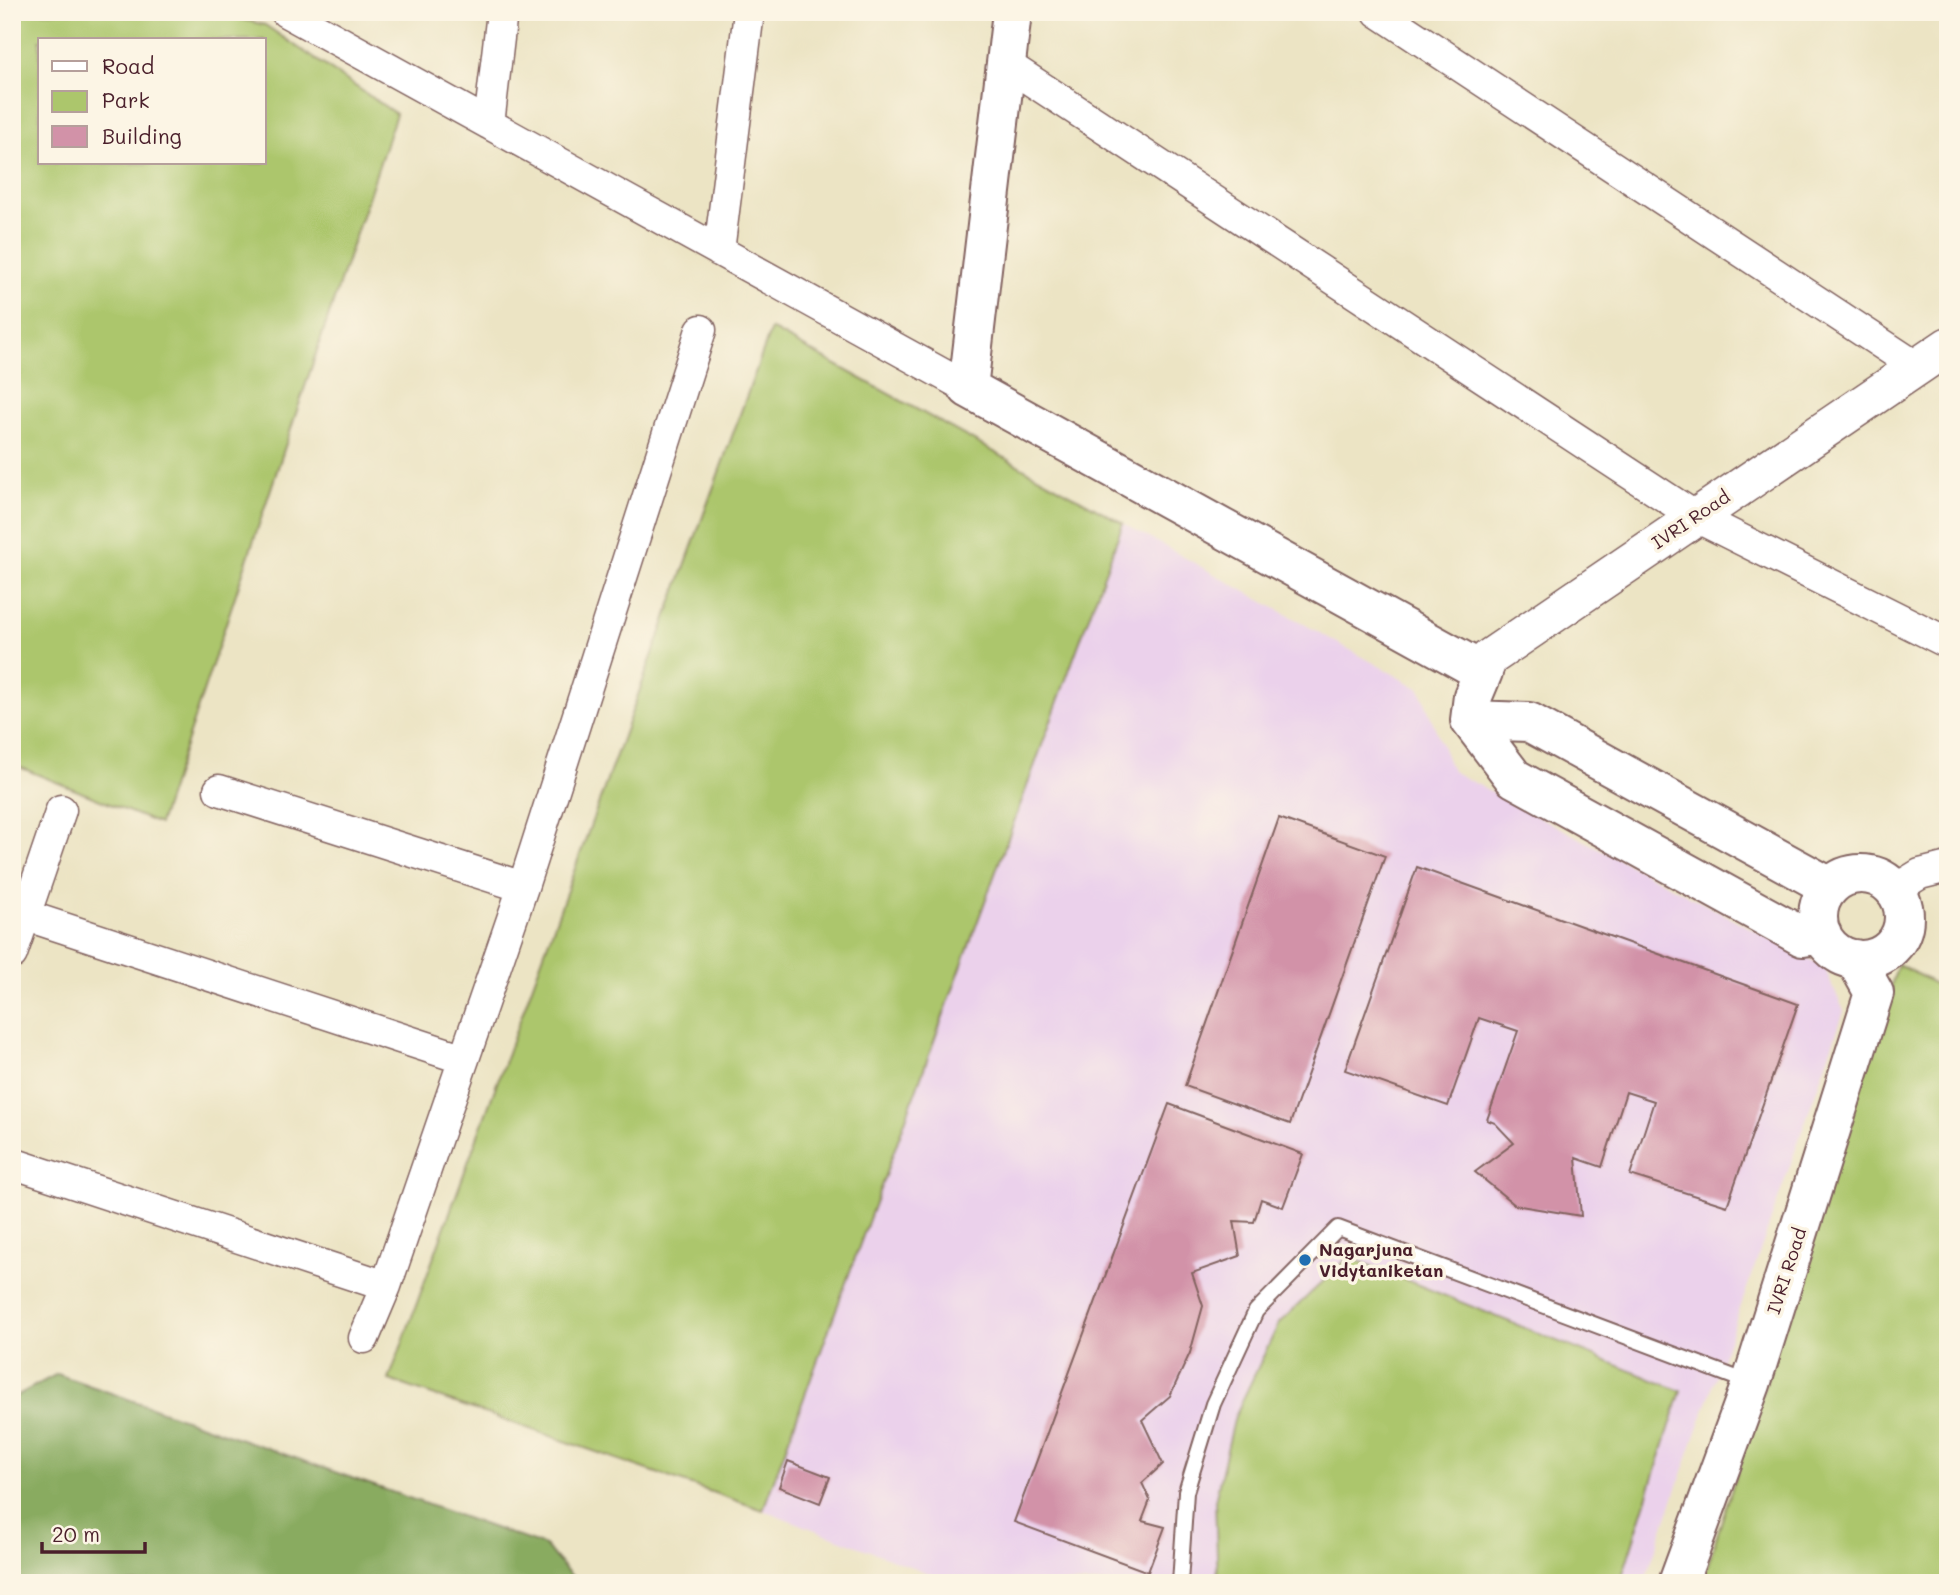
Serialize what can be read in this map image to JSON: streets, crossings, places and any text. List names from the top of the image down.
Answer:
{
  "streets": {
    "main road": ["IVRI Road"]
  },
  "places": ["Nagarjuna Vidytaniketan"],
  "legend": ["Road", "Park", "Building"],
  "scale_bar": "20 m"
}
